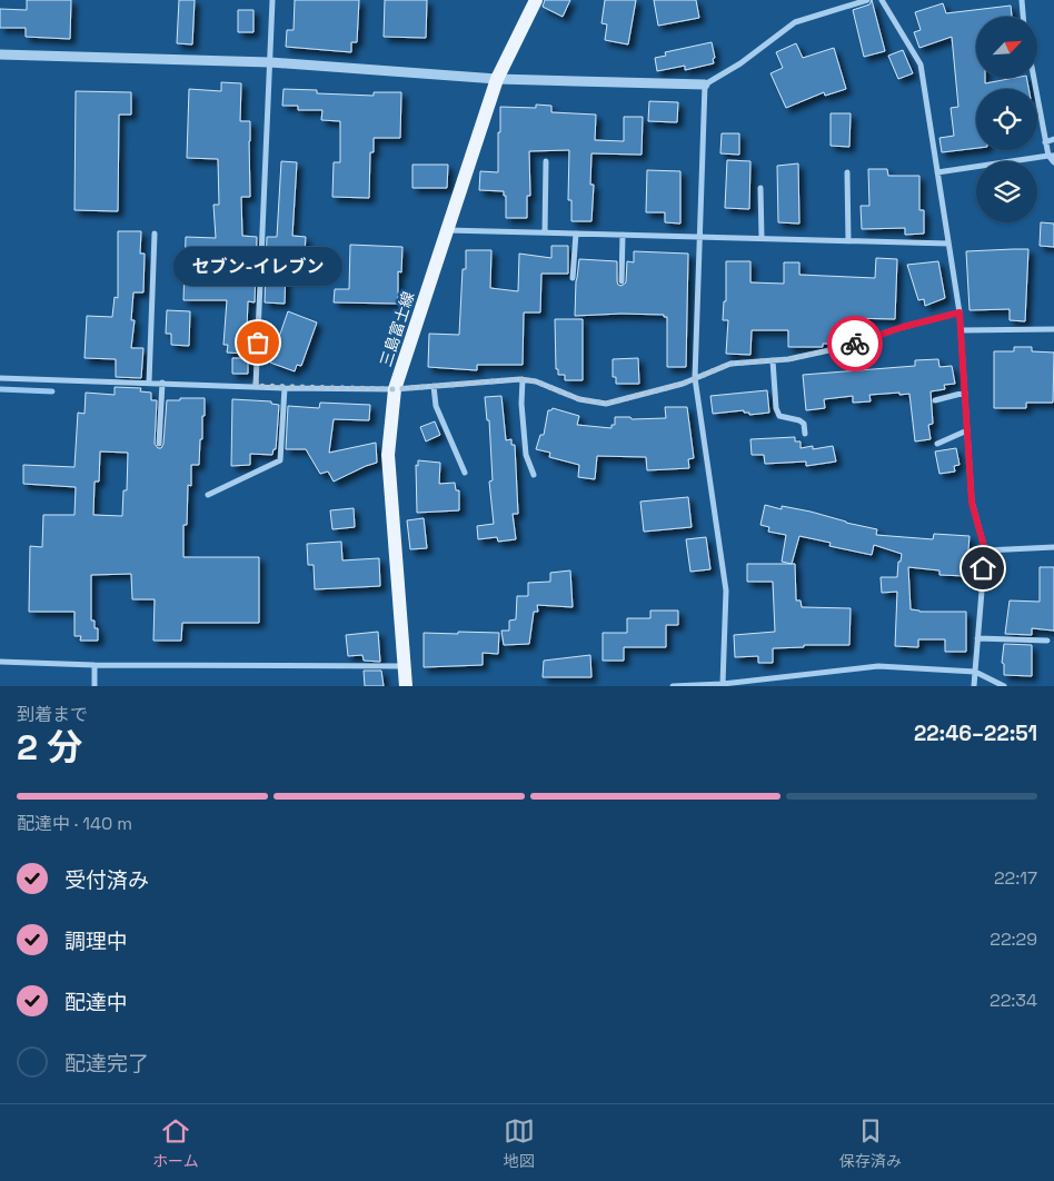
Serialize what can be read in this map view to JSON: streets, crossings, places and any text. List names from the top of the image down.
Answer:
{
  "streets": {
    "main road": ["三島富士線"]
  },
  "places": ["セブン-イレブン"],
  "north": "top right",
  "page": {
    "bubble": "セブン-イレブン",
    "heading": ["2 分", "到着まで", "22:46–22:51"],
    "bar": "配達中 · 140 m",
    "list": [
      ["受付済み", "22:17"],
      ["調理中", "22:29"],
      ["配達中", "22:34"],
      "配達完了"
    ],
    "tabs": ["ホーム", "地図", "保存済み"]
  }
}
